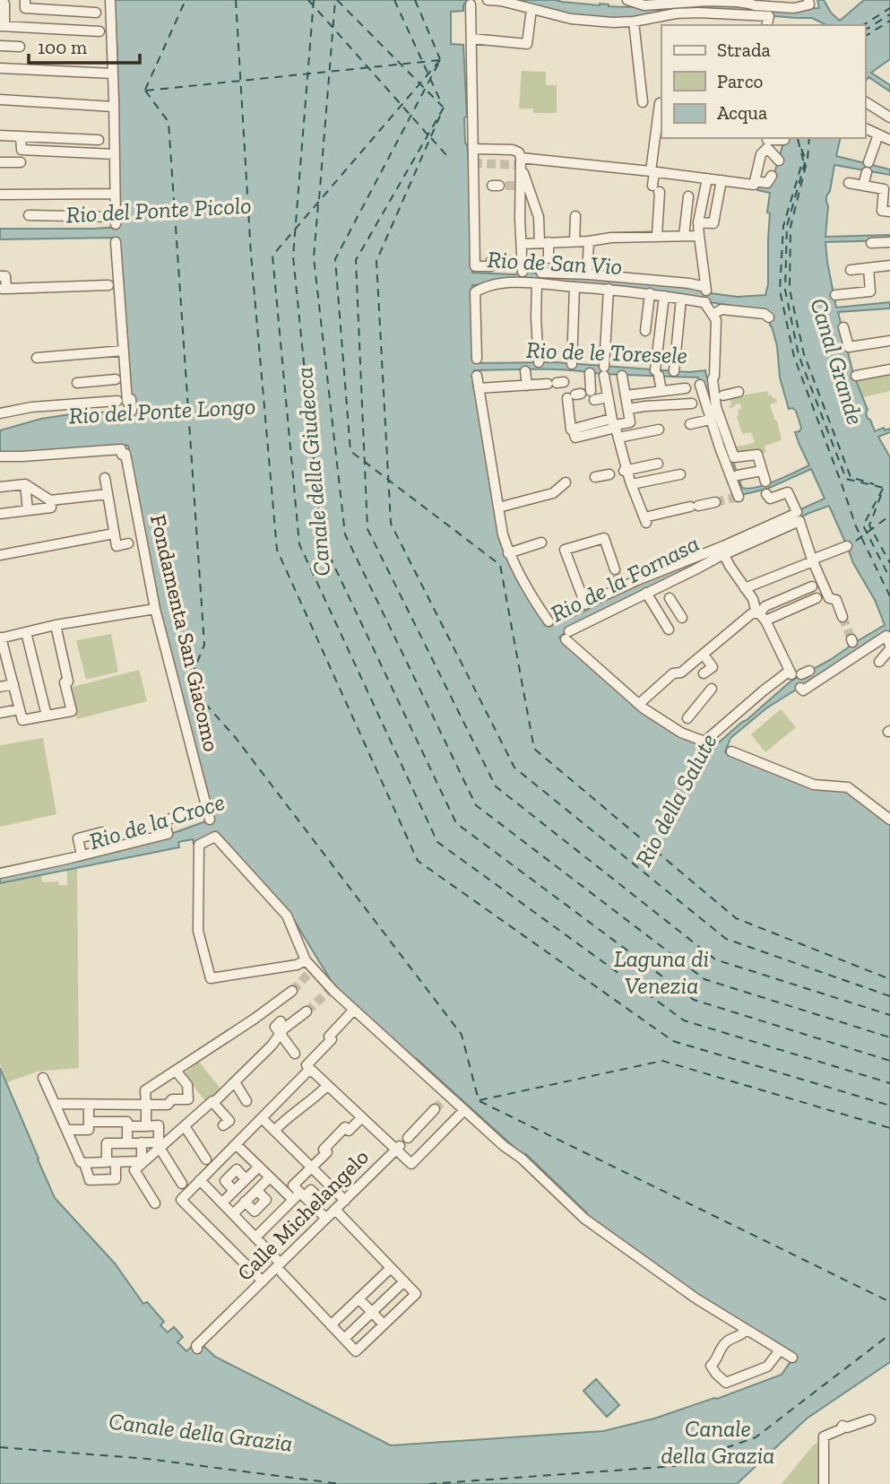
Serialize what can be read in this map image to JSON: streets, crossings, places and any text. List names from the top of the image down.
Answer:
{
  "streets": {
    "street": ["Fondamenta San Giacomo", "Calle Michelangelo"]
  },
  "water": [
    "Rio del Ponte Picolo",
    "Rio de San Vio",
    "Rio de le Toresele",
    "Canal Grande",
    "Rio del Ponte Longo",
    "Canale della Giudecca",
    "Rio de la Fornasa",
    "Rio della Salute",
    "Rio de la Croce",
    "Laguna di Venezia",
    "Canale della Grazia"
  ],
  "legend": ["Strada", "Parco", "Acqua"],
  "scale_bar": "100 m"
}
